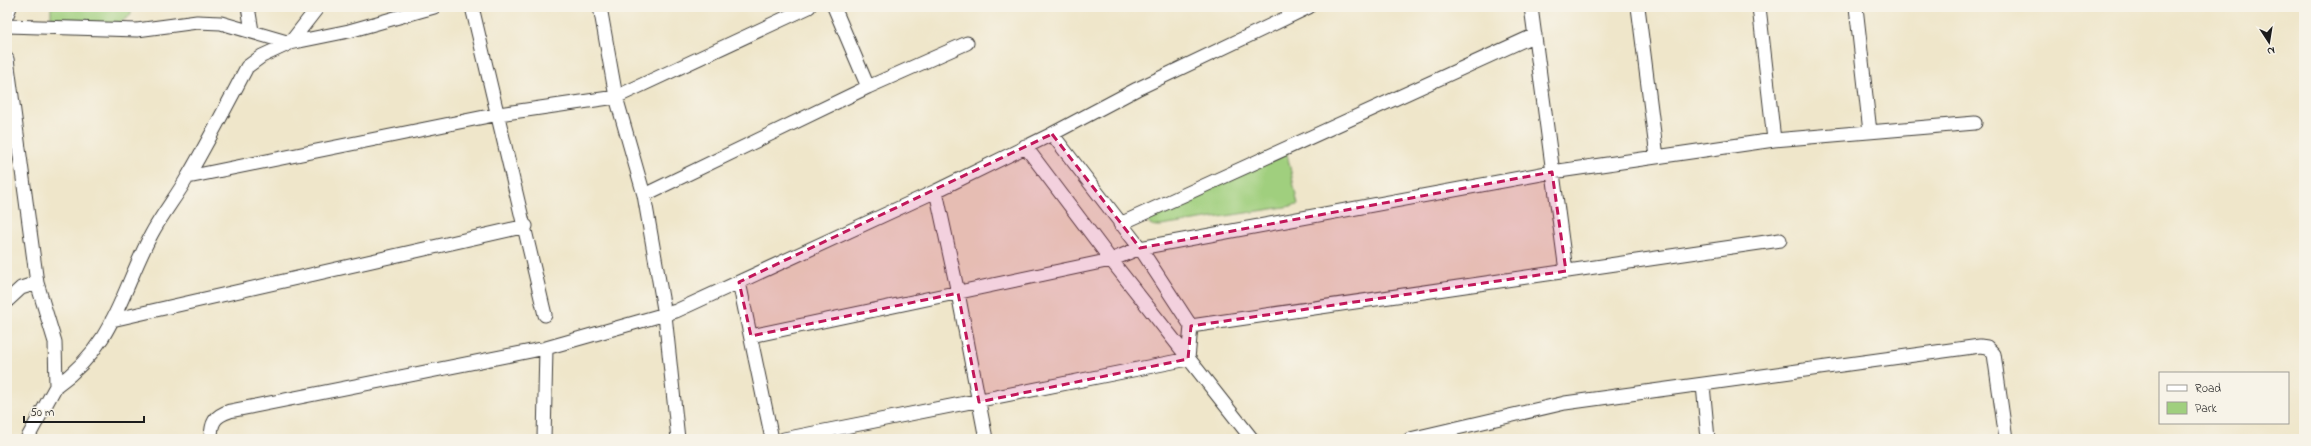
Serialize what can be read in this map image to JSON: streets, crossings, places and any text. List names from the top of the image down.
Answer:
{
  "legend": ["Road", "Park"],
  "scale_bar": "50 m",
  "north": "bottom"
}
